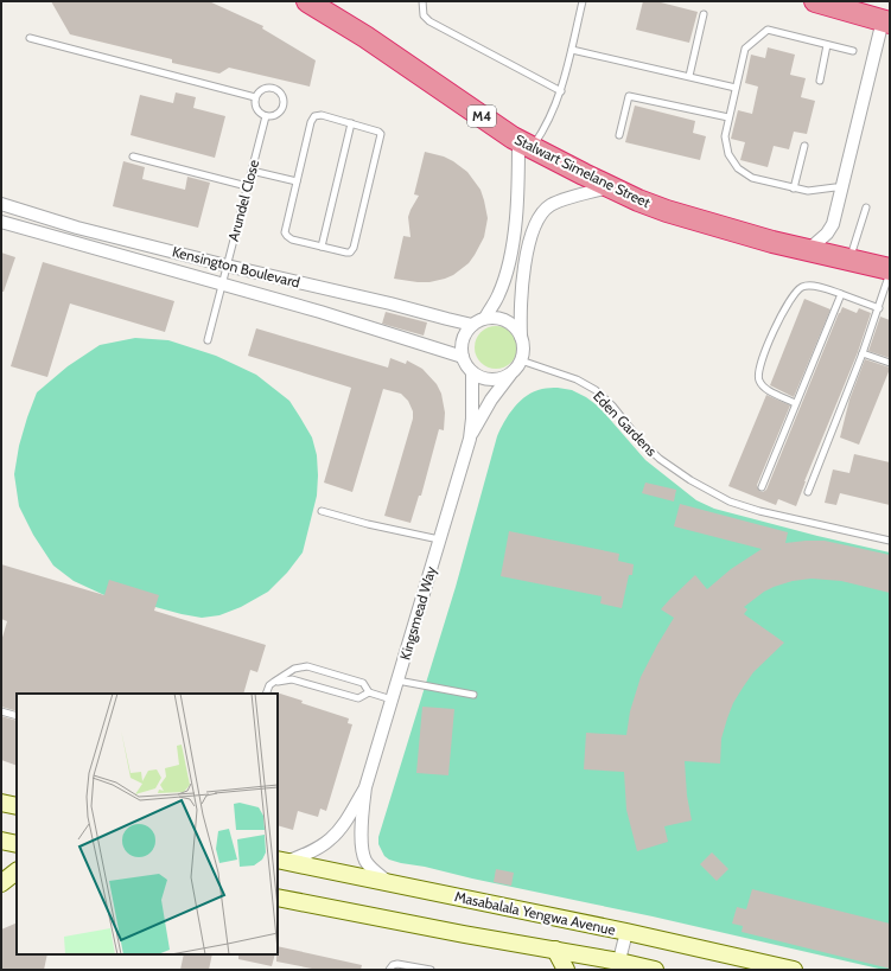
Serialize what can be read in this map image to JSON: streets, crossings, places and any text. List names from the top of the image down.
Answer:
{
  "streets": {
    "highway": ["M4", "Stalwart Simelane Street"],
    "main road": ["Masabalala Yengwa Avenue"],
    "street": ["Kensington Boulevard", "Kingsmead Way"],
    "lane": ["Arundel Close", "Eden Gardens"]
  },
  "crossings": [
    ["Arundel Close", "Kensington Boulevard"],
    ["Kensington Boulevard", "Eden Gardens"],
    ["Kensington Boulevard", "Kingsmead Way"],
    ["Eden Gardens", "Kingsmead Way"],
    ["Kingsmead Way", "Masabalala Yengwa Avenue"]
  ]
}
